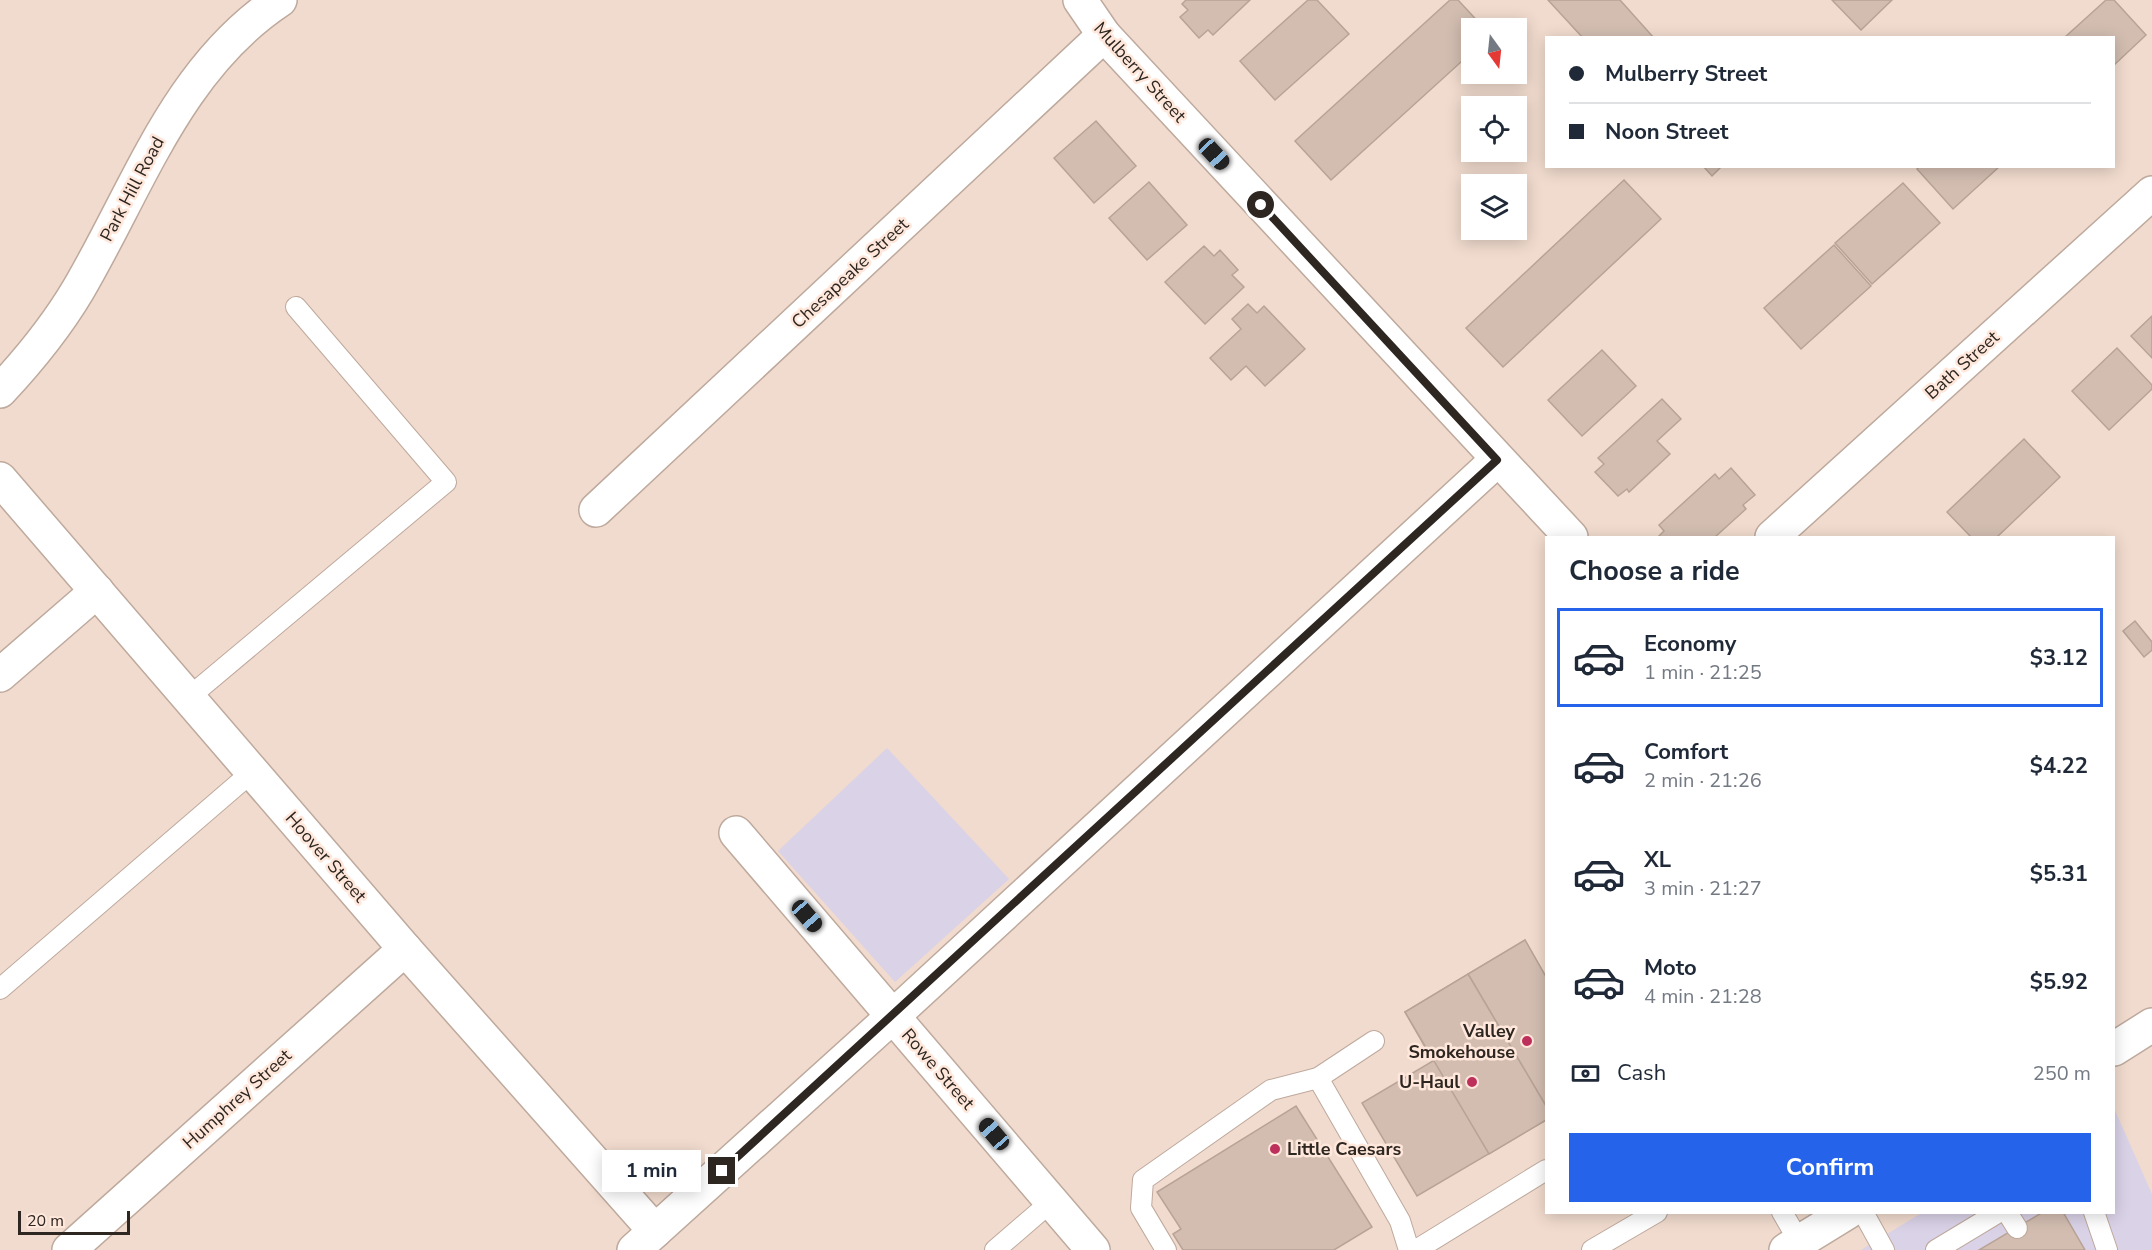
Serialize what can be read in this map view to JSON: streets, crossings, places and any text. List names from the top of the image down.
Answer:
{
  "streets": {
    "street": [
      "Mulberry Street",
      "Park Hill Road",
      "Chesapeake Street",
      "Bath Street",
      "Hoover Street",
      "Rowe Street",
      "Humphrey Street"
    ]
  },
  "crossings": [
    ["Mulberry Street", "Chesapeake Street"],
    ["Hoover Street", "Humphrey Street"]
  ],
  "places": ["Valley Smokehouse", "U-Haul", "Little Caesars"],
  "scale_bar": "20 m",
  "north": "bottom",
  "page": {
    "banner": ["Mulberry Street", "Noon Street"],
    "heading": "Choose a ride",
    "list": [
      {
        "name": "Economy",
        "note": "1 min · 21:25",
        "value": "$3.12"
      },
      {
        "name": "Comfort",
        "note": "2 min · 21:26",
        "value": "$4.22"
      },
      {
        "name": "XL",
        "note": "3 min · 21:27",
        "value": "$5.31"
      },
      {
        "name": "Moto",
        "note": "4 min · 21:28",
        "value": "$5.92"
      }
    ],
    "pay": ["Cash", "250 m"],
    "buttons": "Confirm",
    "bubble": "1 min",
    "scale": "20 m"
  }
}
